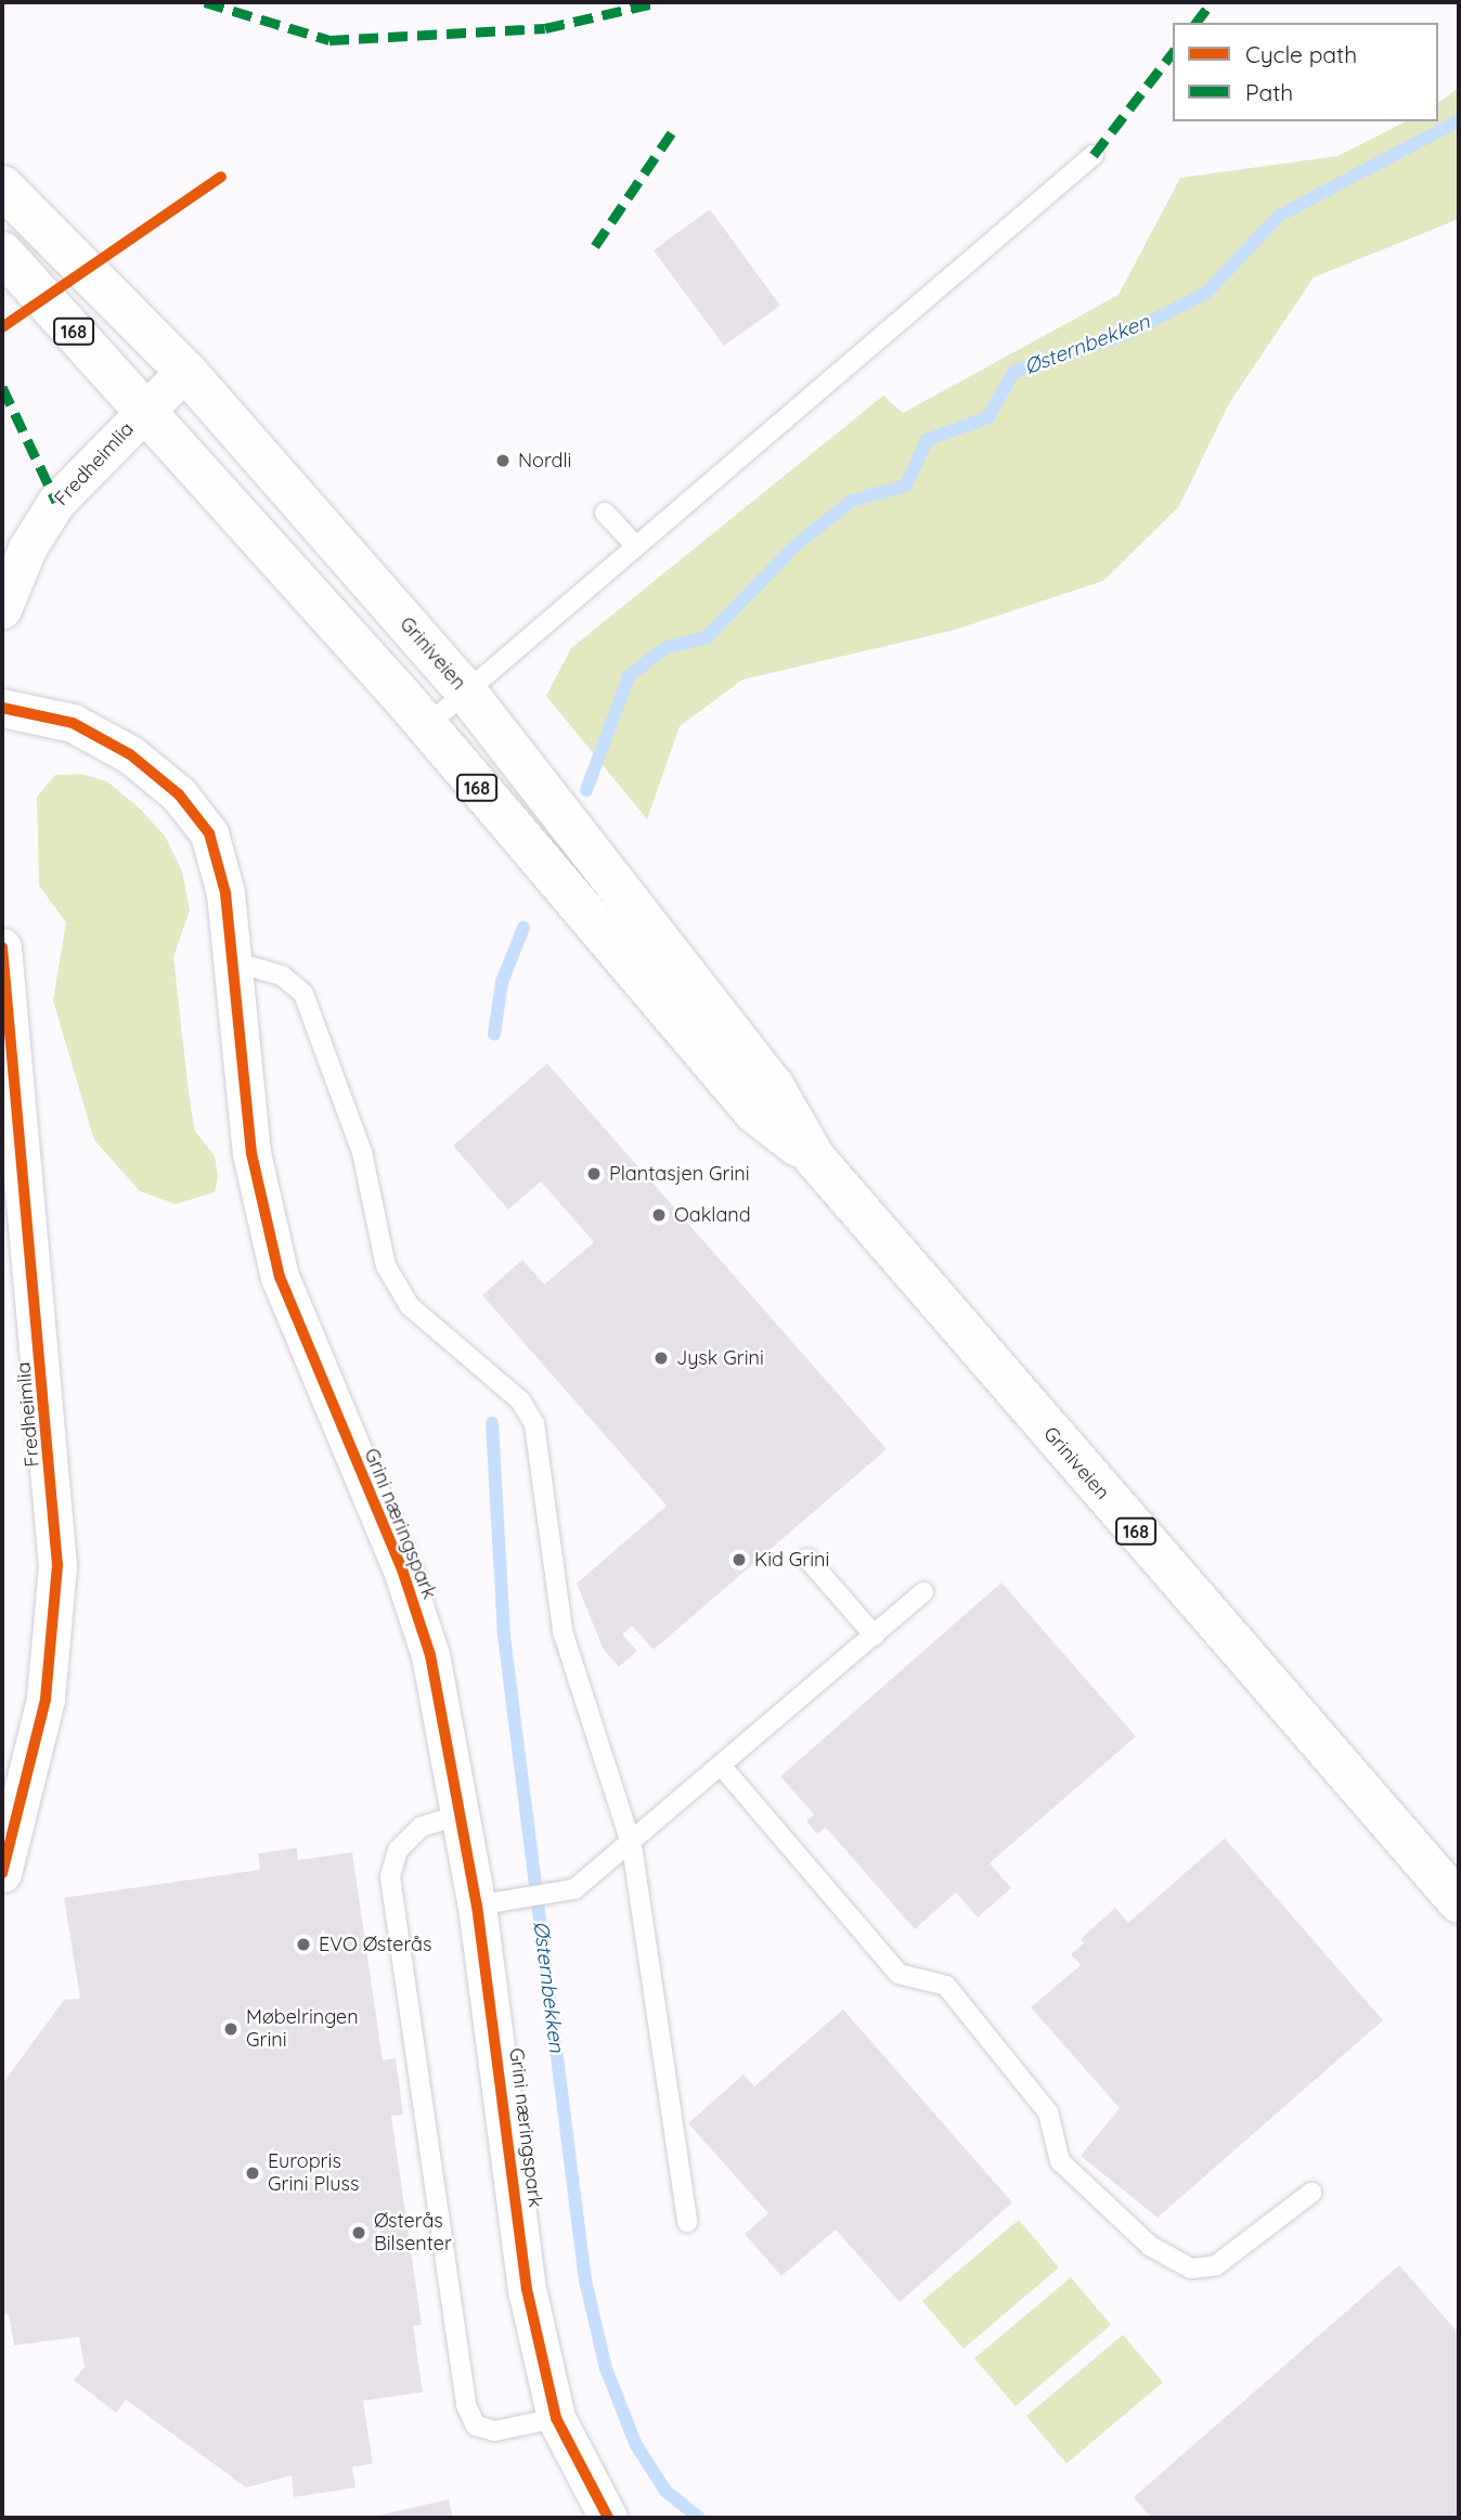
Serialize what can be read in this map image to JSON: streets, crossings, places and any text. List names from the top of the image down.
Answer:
{
  "streets": {
    "main road": ["168", "Griniveien"],
    "street": ["Fredheimlia", "Grini næringspark"]
  },
  "crossings": [
    ["Fredheimlia", "Griniveien"]
  ],
  "water": ["Østernbekken"],
  "places": [
    "Nordli",
    "Plantasjen Grini",
    "Oakland",
    "Jysk Grini",
    "Kid Grini",
    "EVO Østerås",
    "Møbelringen Grini",
    "Europris Grini Pluss",
    "Østerås Bilsenter"
  ],
  "legend": ["Cycle path", "Path"]
}
